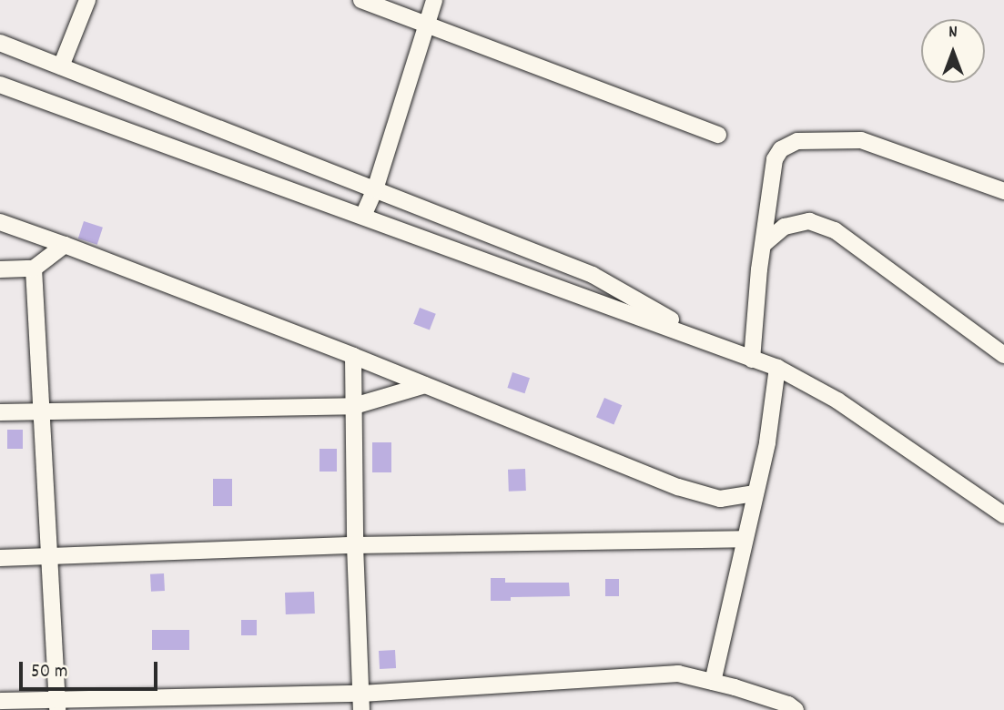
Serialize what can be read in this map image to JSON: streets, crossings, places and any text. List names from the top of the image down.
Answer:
{
  "scale_bar": "50 m",
  "north": "top"
}
